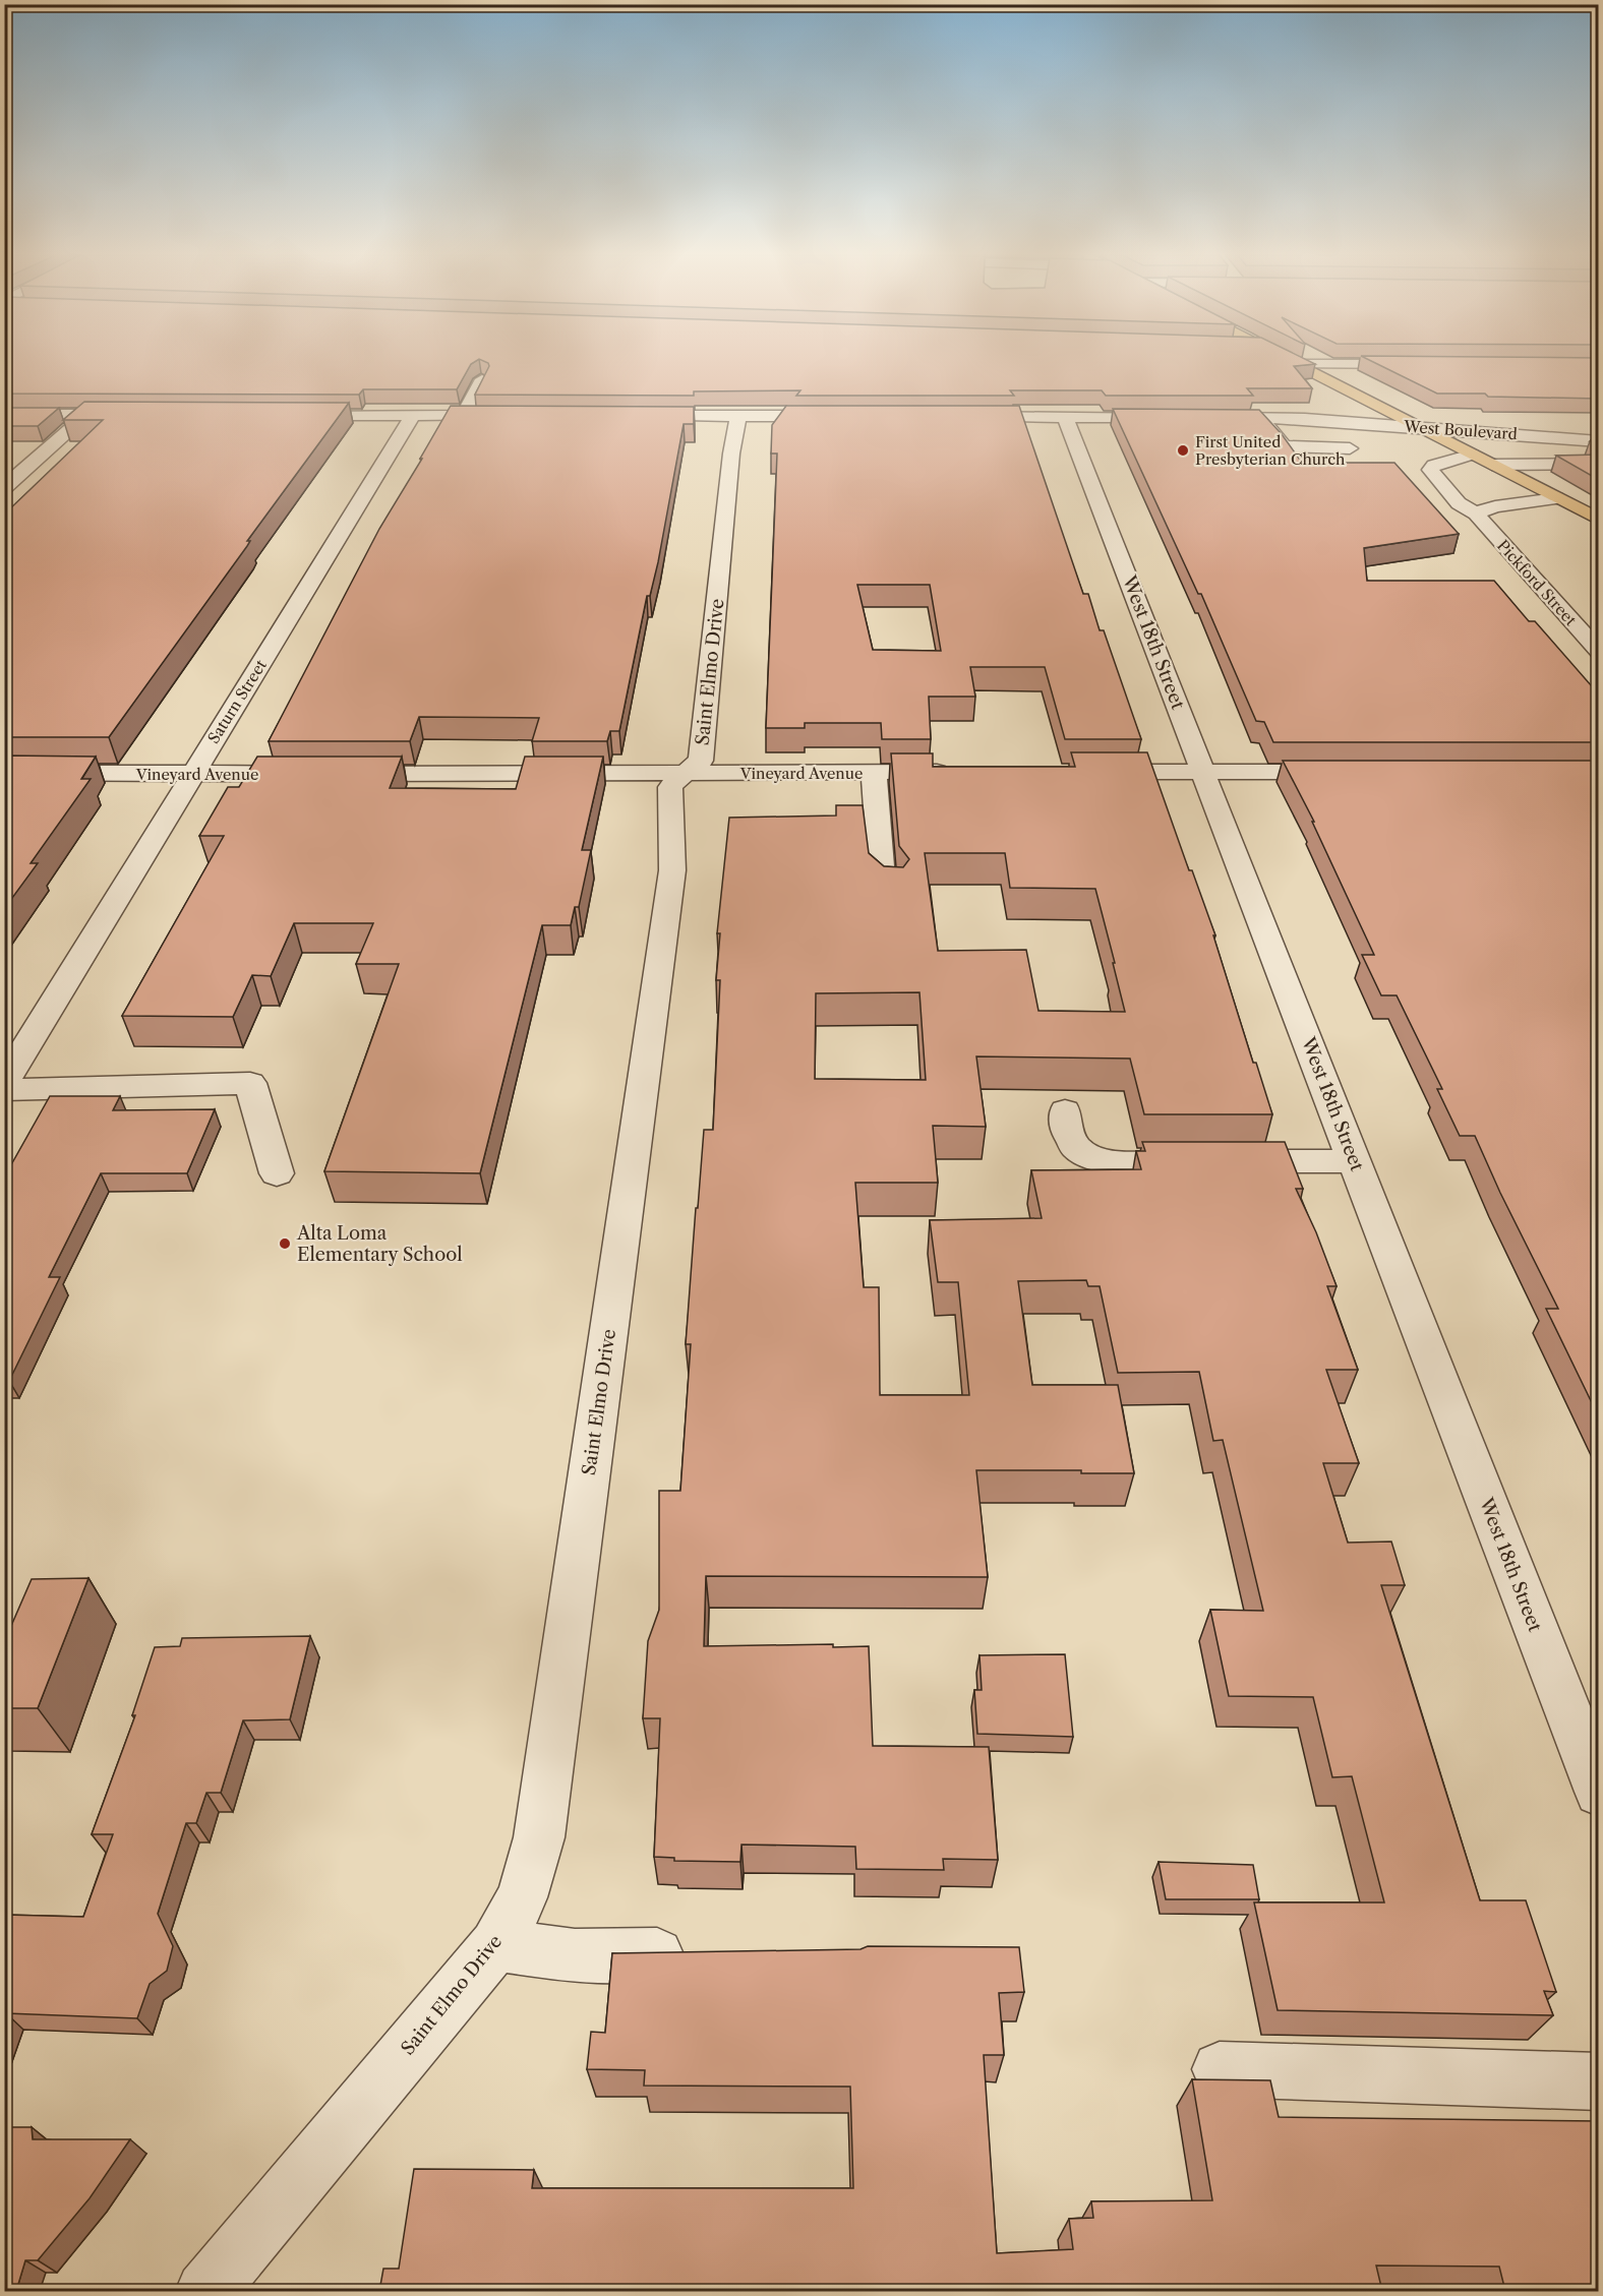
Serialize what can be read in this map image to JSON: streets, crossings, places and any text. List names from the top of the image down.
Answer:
{
  "streets": {
    "street": [
      "West Boulevard",
      "Pickford Street",
      "West 18th Street",
      "Saint Elmo Drive",
      "Saturn Street",
      "Vineyard Avenue"
    ]
  },
  "crossings": [
    ["Saint Elmo Drive", "Vineyard Avenue"],
    ["Saturn Street", "Vineyard Avenue"]
  ],
  "places": ["First United Presbyterian Church", "Alta Loma Elementary School"]
}
